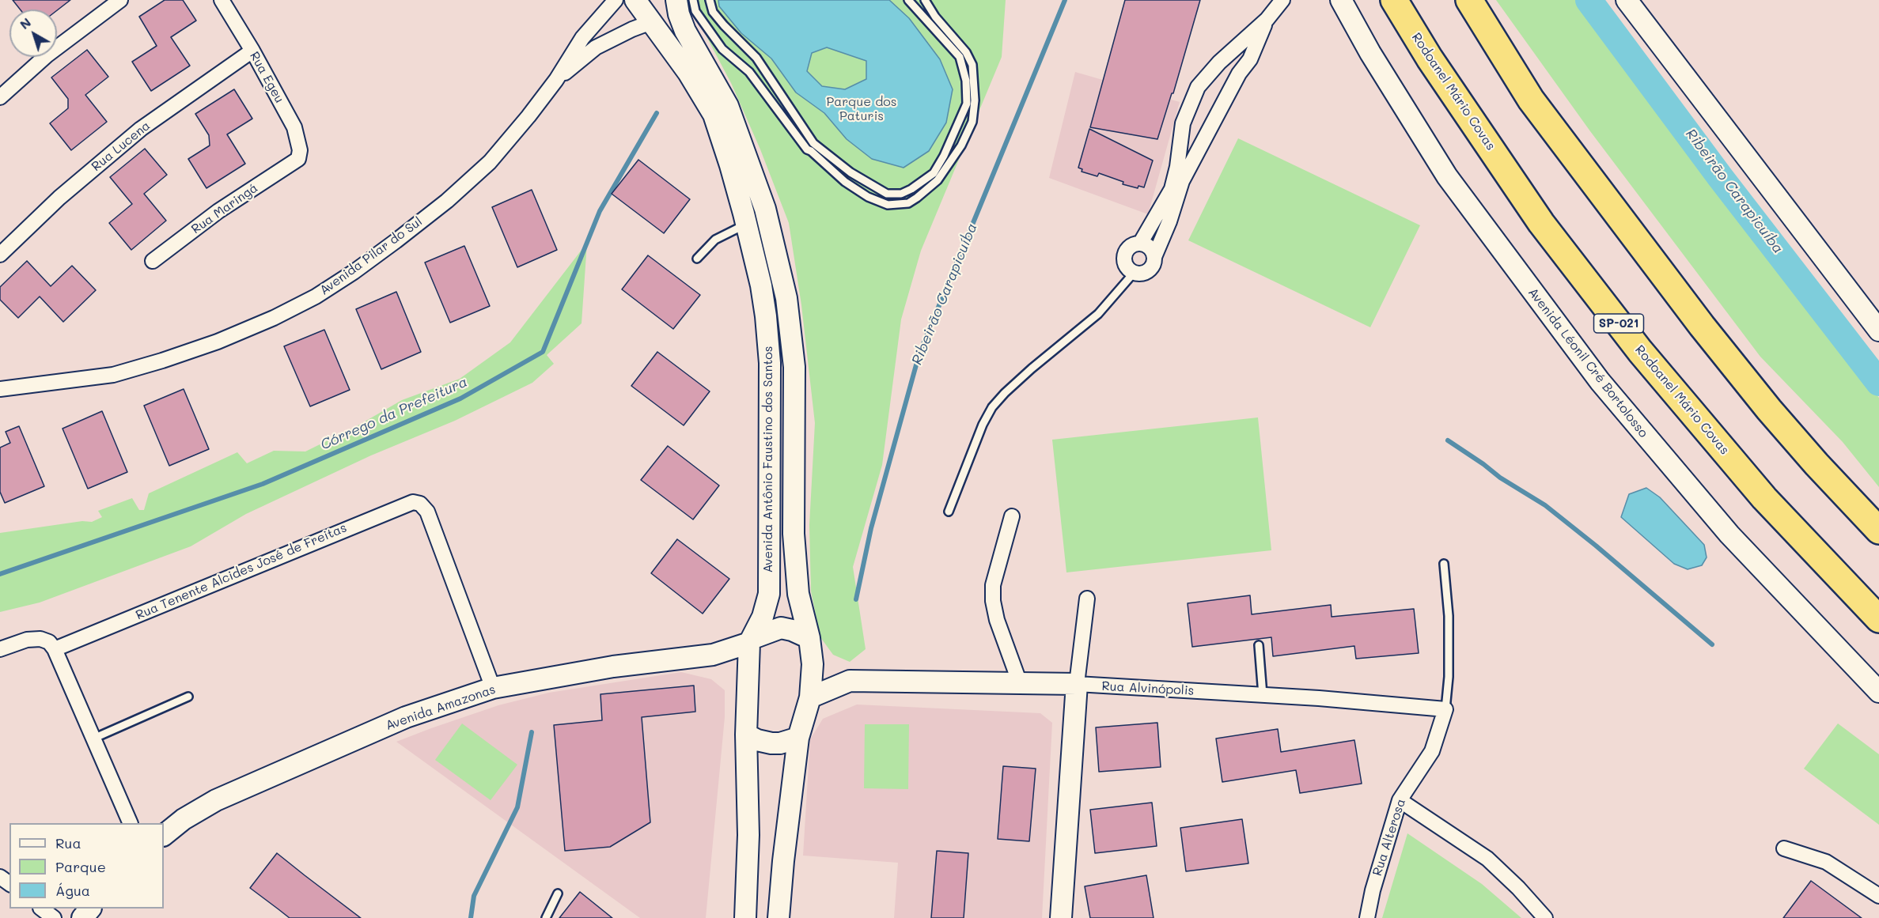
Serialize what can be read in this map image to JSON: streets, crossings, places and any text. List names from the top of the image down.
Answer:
{
  "streets": {
    "highway": ["Rodoanel Mário Covas", "SP-021"],
    "main road": [
      "Avenida Léonil Cré Bortolosso",
      "Avenida Antônio Faustino dos Santos",
      "Rua Alvinópolis",
      "Avenida Amazonas"
    ],
    "street": [
      "Rua Egeu",
      "Rua Lucena",
      "Rua Maringá",
      "Avenida Pilar do Sul",
      "Rua Tenente Alcides José de Freitas",
      "Rua Alterosa"
    ]
  },
  "crossings": [
    ["Rua Egeu", "Rua Lucena"],
    ["Rua Egeu", "Rua Maringá"],
    ["Avenida Pilar do Sul", "Avenida Antônio Faustino dos Santos"],
    ["Avenida Antônio Faustino dos Santos", "Rua Alvinópolis"],
    ["Avenida Antônio Faustino dos Santos", "Avenida Amazonas"],
    ["Rua Tenente Alcides José de Freitas", "Avenida Amazonas"],
    ["Rua Alvinópolis", "Rua Alterosa"]
  ],
  "water": ["Ribeirão Carapicuíba", "Córrego da Prefeitura"],
  "parks": ["Parque dos Paturis"],
  "legend": ["Rua", "Parque", "Água"],
  "north": "top left"
}
